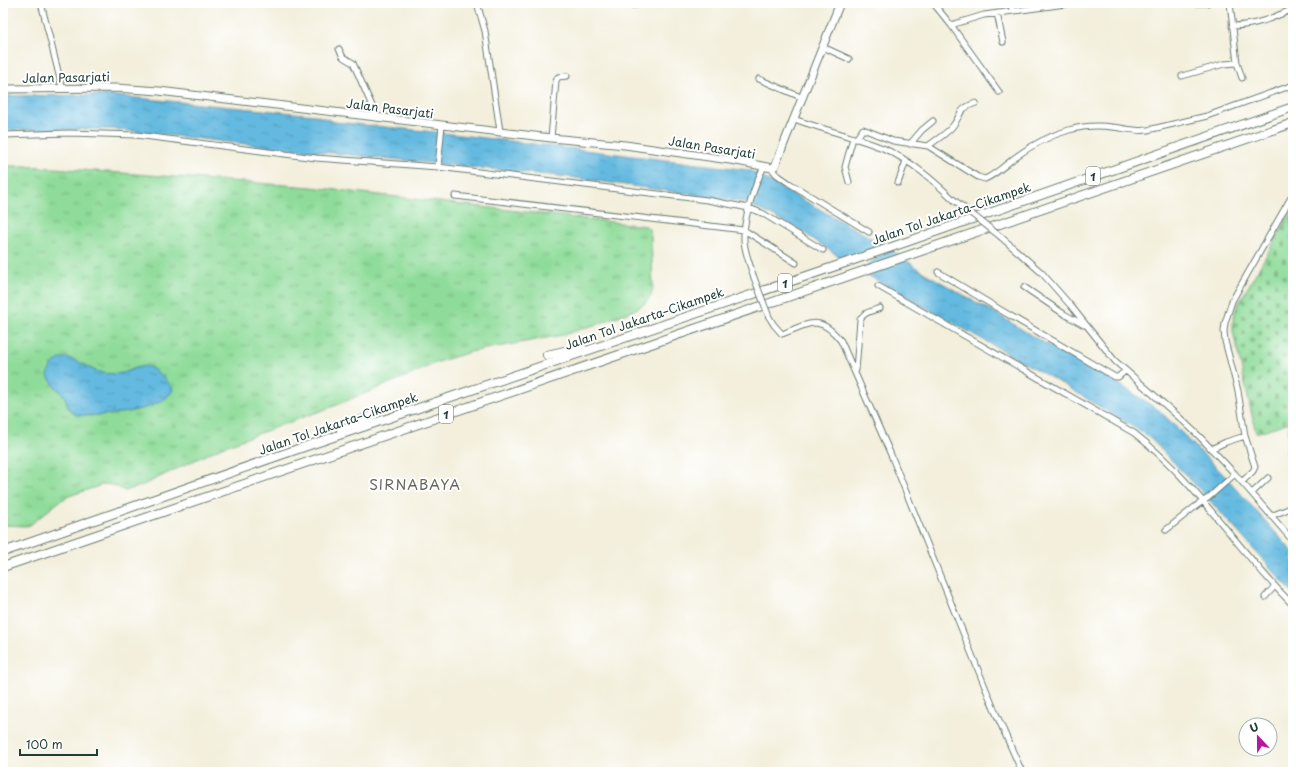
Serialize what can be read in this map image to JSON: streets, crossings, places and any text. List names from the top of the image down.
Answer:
{
  "streets": {
    "highway": ["1", "Jalan Tol Jakarta–Cikampek"],
    "main road": ["Jalan Pasarjati"]
  },
  "districts": ["SIRNABAYA"],
  "scale_bar": "100 m",
  "north": "top"
}
